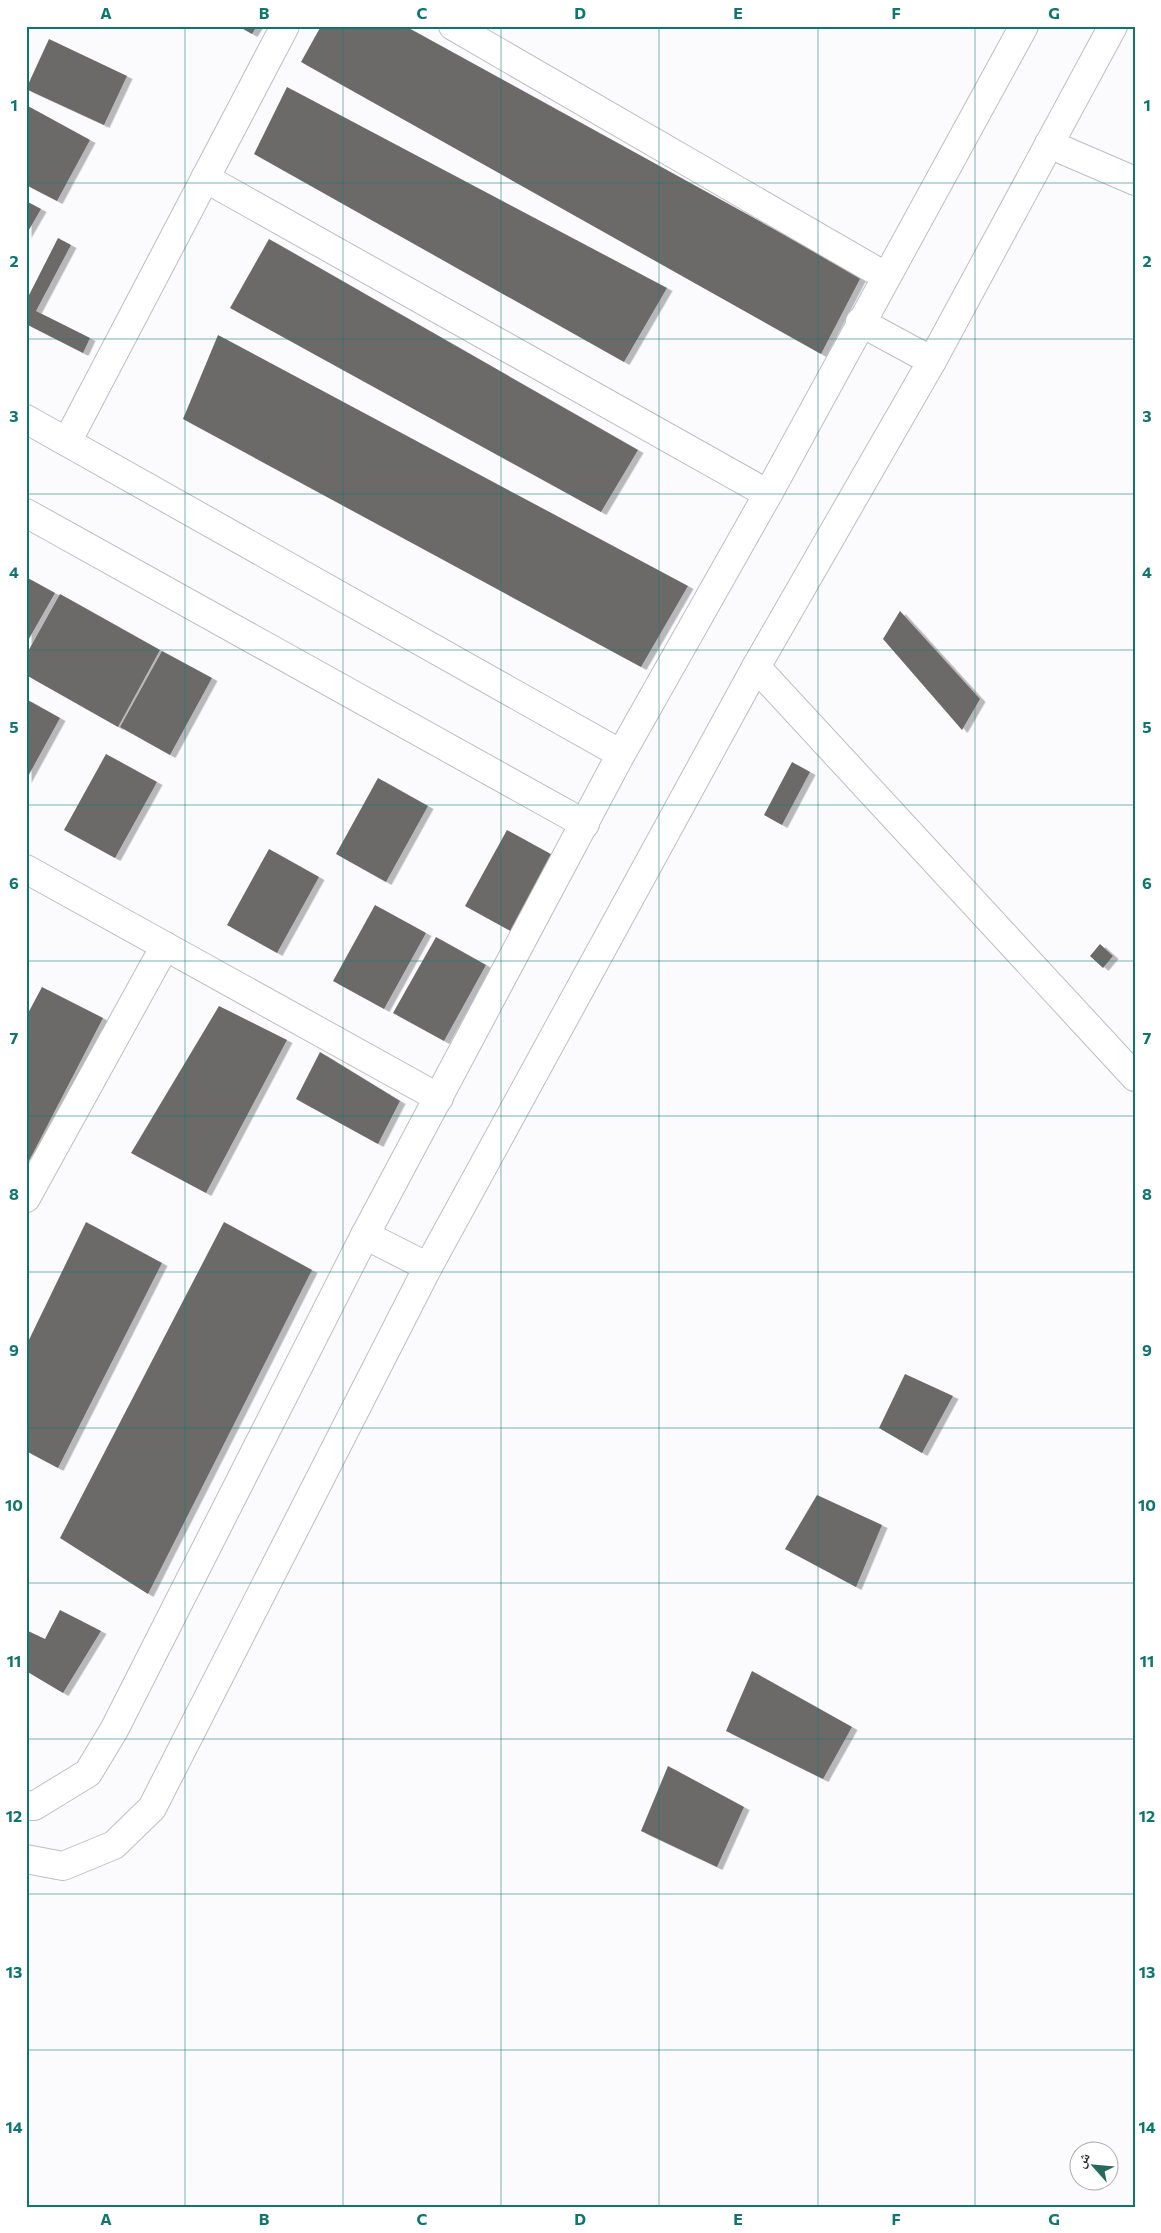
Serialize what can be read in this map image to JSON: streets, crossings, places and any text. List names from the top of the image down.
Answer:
{
  "north": "top left",
  "grid": {
    "columns": [
      "A",
      "B",
      "C",
      "D",
      "E",
      "F",
      "G"
    ],
    "rows": [
      "1",
      "2",
      "3",
      "4",
      "5",
      "6",
      "7",
      "8",
      "9",
      "10",
      "11",
      "12",
      "13",
      "14"
    ]
  }
}
